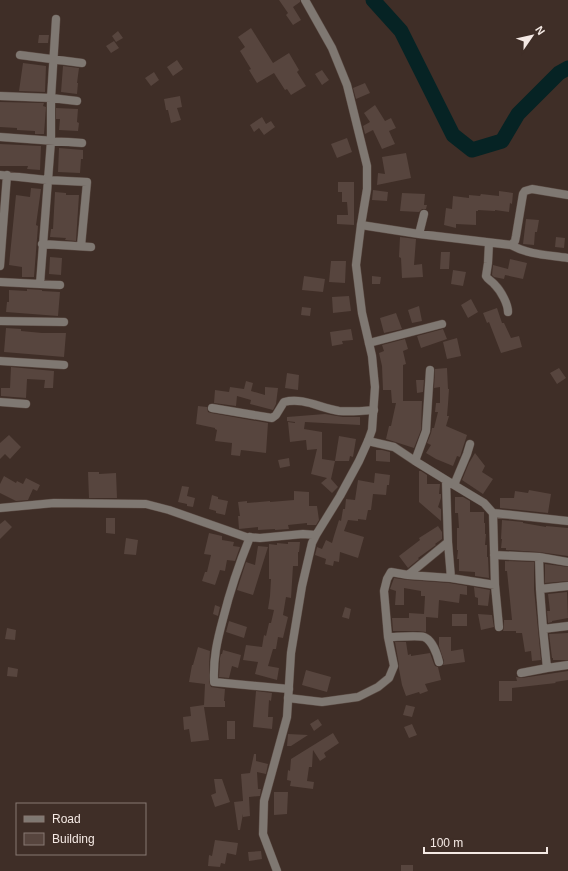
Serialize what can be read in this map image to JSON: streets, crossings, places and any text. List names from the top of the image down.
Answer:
{
  "legend": ["Road", "Building"],
  "scale_bar": "100 m",
  "north": "top right"
}
